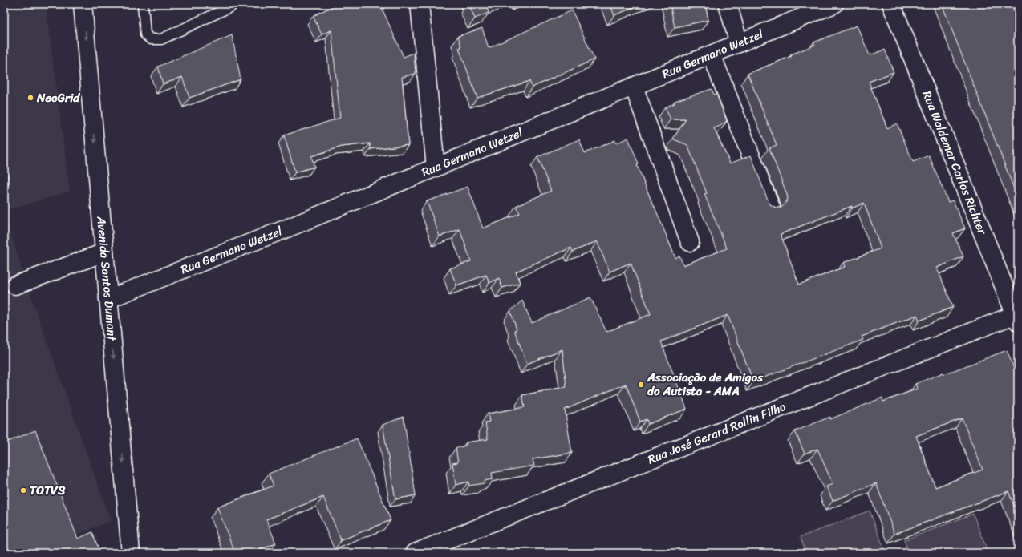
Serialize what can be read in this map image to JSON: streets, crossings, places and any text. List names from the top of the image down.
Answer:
{
  "streets": {
    "street": [
      "Rua Germano Wetzel",
      "Rua Waldemar Carlos Richter",
      "Avenida Santos Dumont",
      "Rua José Gerard Rollin Filho"
    ]
  },
  "crossings": [
    ["Rua Germano Wetzel", "Avenida Santos Dumont"],
    ["Rua Waldemar Carlos Richter", "Rua José Gerard Rollin Filho"]
  ],
  "one_way": ["Avenida Santos Dumont"],
  "places": ["NeoGrid", "Associação de Amigos do Autista - AMA", "TOTVS"]
}
